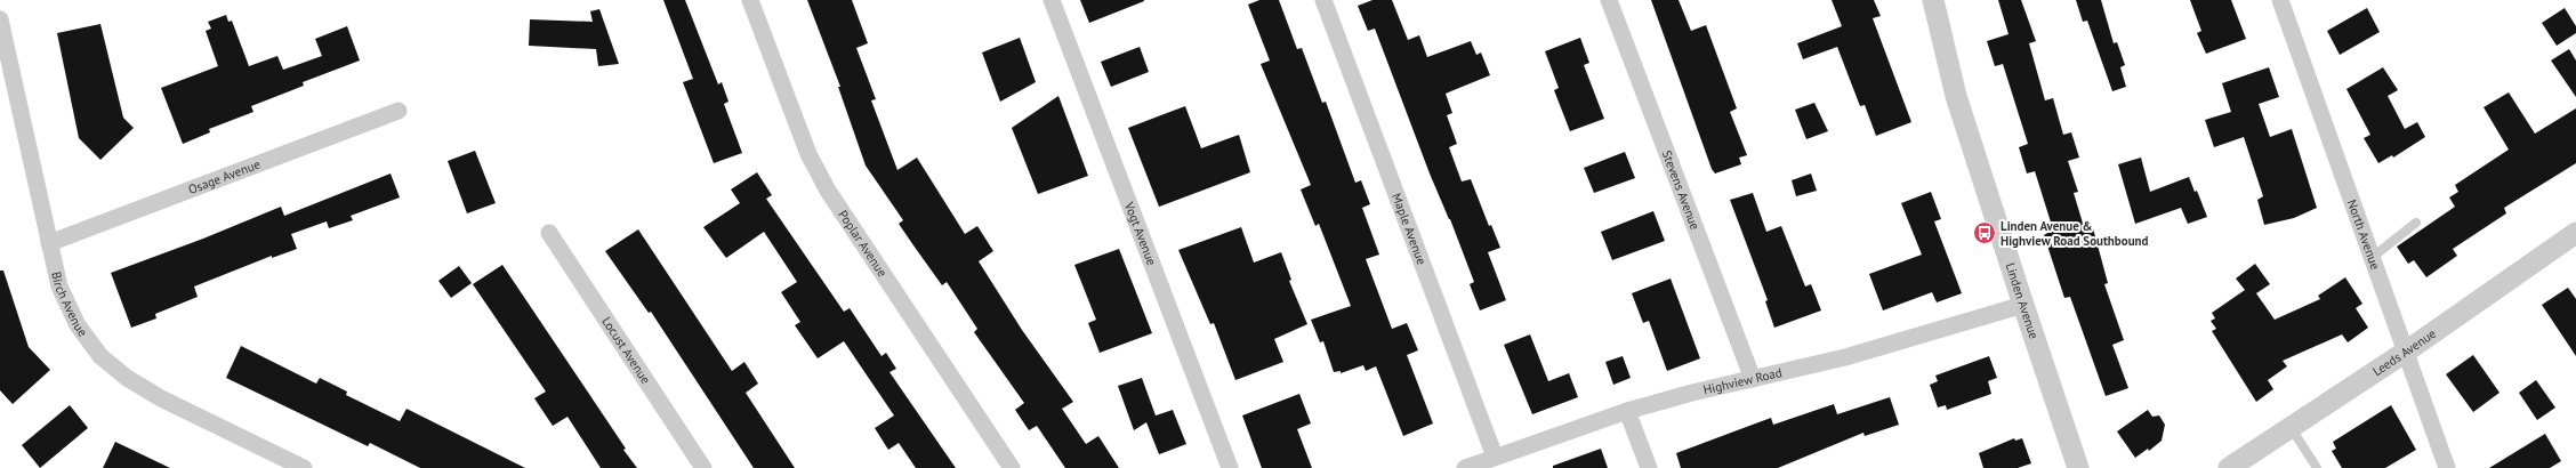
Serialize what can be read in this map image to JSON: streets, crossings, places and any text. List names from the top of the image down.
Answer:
{
  "streets": {
    "street": [
      "Osage Avenue",
      "Stevens Avenue",
      "Maple Avenue",
      "Vogt Avenue",
      "North Avenue",
      "Poplar Avenue",
      "Linden Avenue",
      "Birch Avenue",
      "Locust Avenue",
      "Leeds Avenue",
      "Highview Road"
    ]
  },
  "crossings": [
    ["Osage Avenue", "Birch Avenue"],
    ["Stevens Avenue", "Highview Road"],
    ["Maple Avenue", "Highview Road"],
    ["North Avenue", "Leeds Avenue"],
    ["Linden Avenue", "Highview Road"]
  ],
  "places": {
    "bus stop": ["Linden Avenue & Highview Road Southbound"]
  }
}
